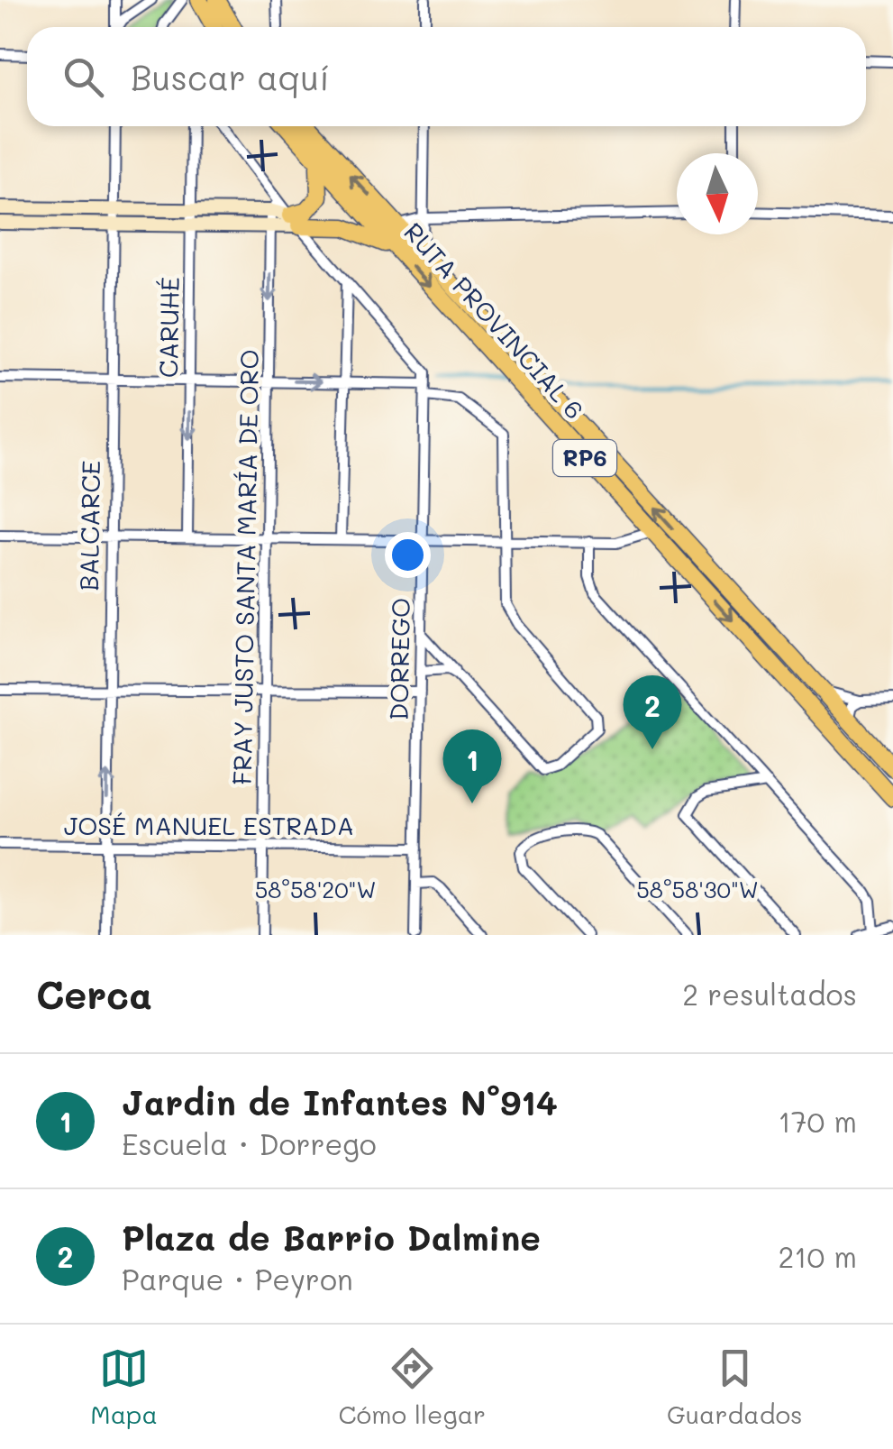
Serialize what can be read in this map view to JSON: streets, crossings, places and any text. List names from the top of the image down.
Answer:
{
  "streets": {
    "highway": ["RUTA PROVINCIAL 6", "RP6"],
    "street": [
      "CARUHÉ",
      "BALCARCE",
      "FRAY JUSTO SANTA MARÍA DE ORO",
      "DORREGO",
      "JOSÉ MANUEL ESTRADA"
    ]
  },
  "crossings": [
    ["BALCARCE", "JOSÉ MANUEL ESTRADA"],
    ["FRAY JUSTO SANTA MARÍA DE ORO", "JOSÉ MANUEL ESTRADA"],
    ["DORREGO", "JOSÉ MANUEL ESTRADA"]
  ],
  "one_way": ["CARUHÉ"],
  "north": "bottom",
  "page": {
    "search": "Buscar aquí",
    "pins": ["2", "1"],
    "heading": ["Cerca", "2 resultados"],
    "list": [
      {
        "mark": "1",
        "name": "Jardin de Infantes N°914",
        "note": "Escuela · Dorrego",
        "value": "170 m"
      },
      {
        "mark": "2",
        "name": "Plaza de Barrio Dalmine",
        "note": "Parque · Peyron",
        "value": "210 m"
      }
    ],
    "nav": ["Mapa", "Cómo llegar", "Guardados"]
  },
  "coordinates": ["58°58'20\"W", "58°58'30\"W"]
}
